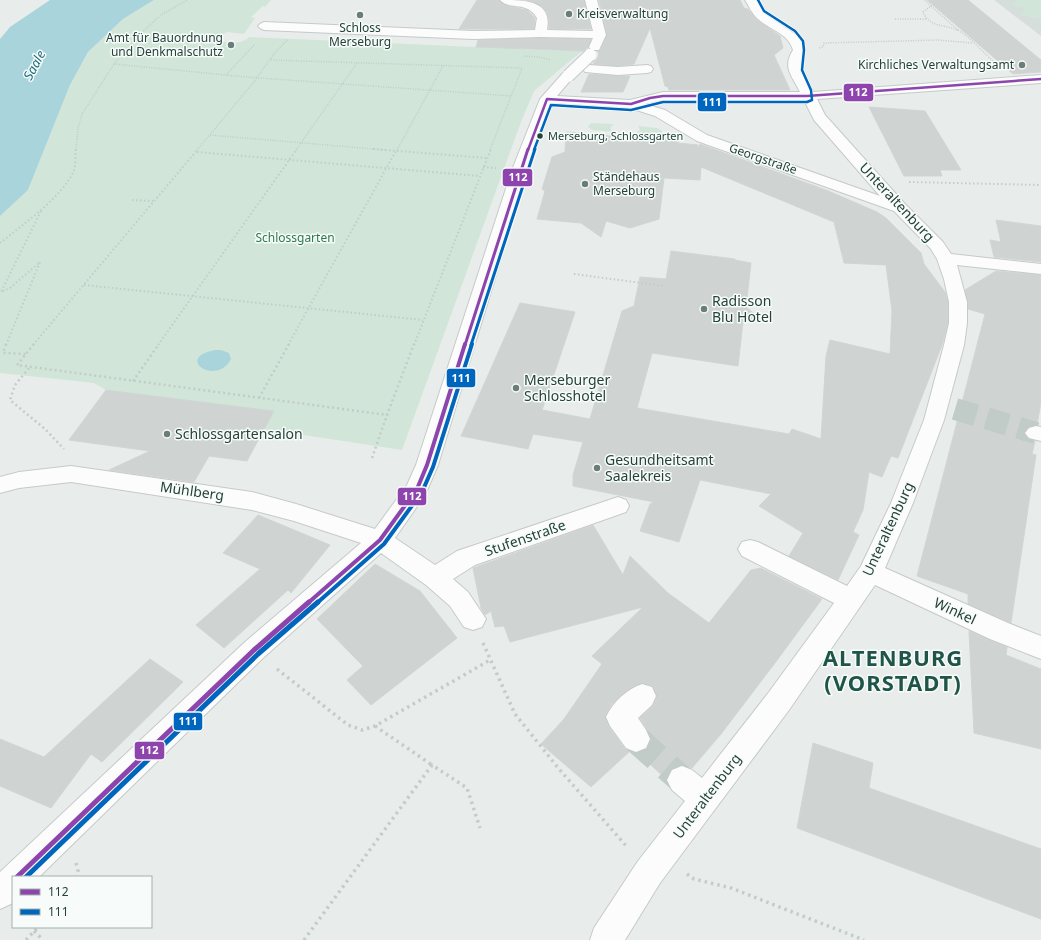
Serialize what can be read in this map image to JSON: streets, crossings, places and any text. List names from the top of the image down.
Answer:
{
  "streets": {
    "street": [
      "Georgstraße",
      "Unteraltenburg",
      "Mühlberg",
      "Stufenstraße",
      "Winkel"
    ]
  },
  "crossings": [
    ["Georgstraße", "Unteraltenburg"],
    ["Unteraltenburg", "Winkel"],
    ["Mühlberg", "Stufenstraße"]
  ],
  "districts": ["ALTENBURG (VORSTADT)"],
  "water": ["Saale"],
  "parks": ["Schlossgarten"],
  "places": [
    "Kreisverwaltung",
    "Schloss Merseburg",
    "Amt für Bauordnung und Denkmalschutz",
    "Kirchliches Verwaltungsamt",
    "Merseburg, Schlossgarten",
    "Ständehaus Merseburg",
    "Radisson Blu Hotel",
    "Merseburger Schlosshotel",
    "Schlossgartensalon",
    "Gesundheitsamt Saalekreis"
  ],
  "lines": ["transit line 111", "transit line 112"],
  "legend": ["112", "111"]
}
